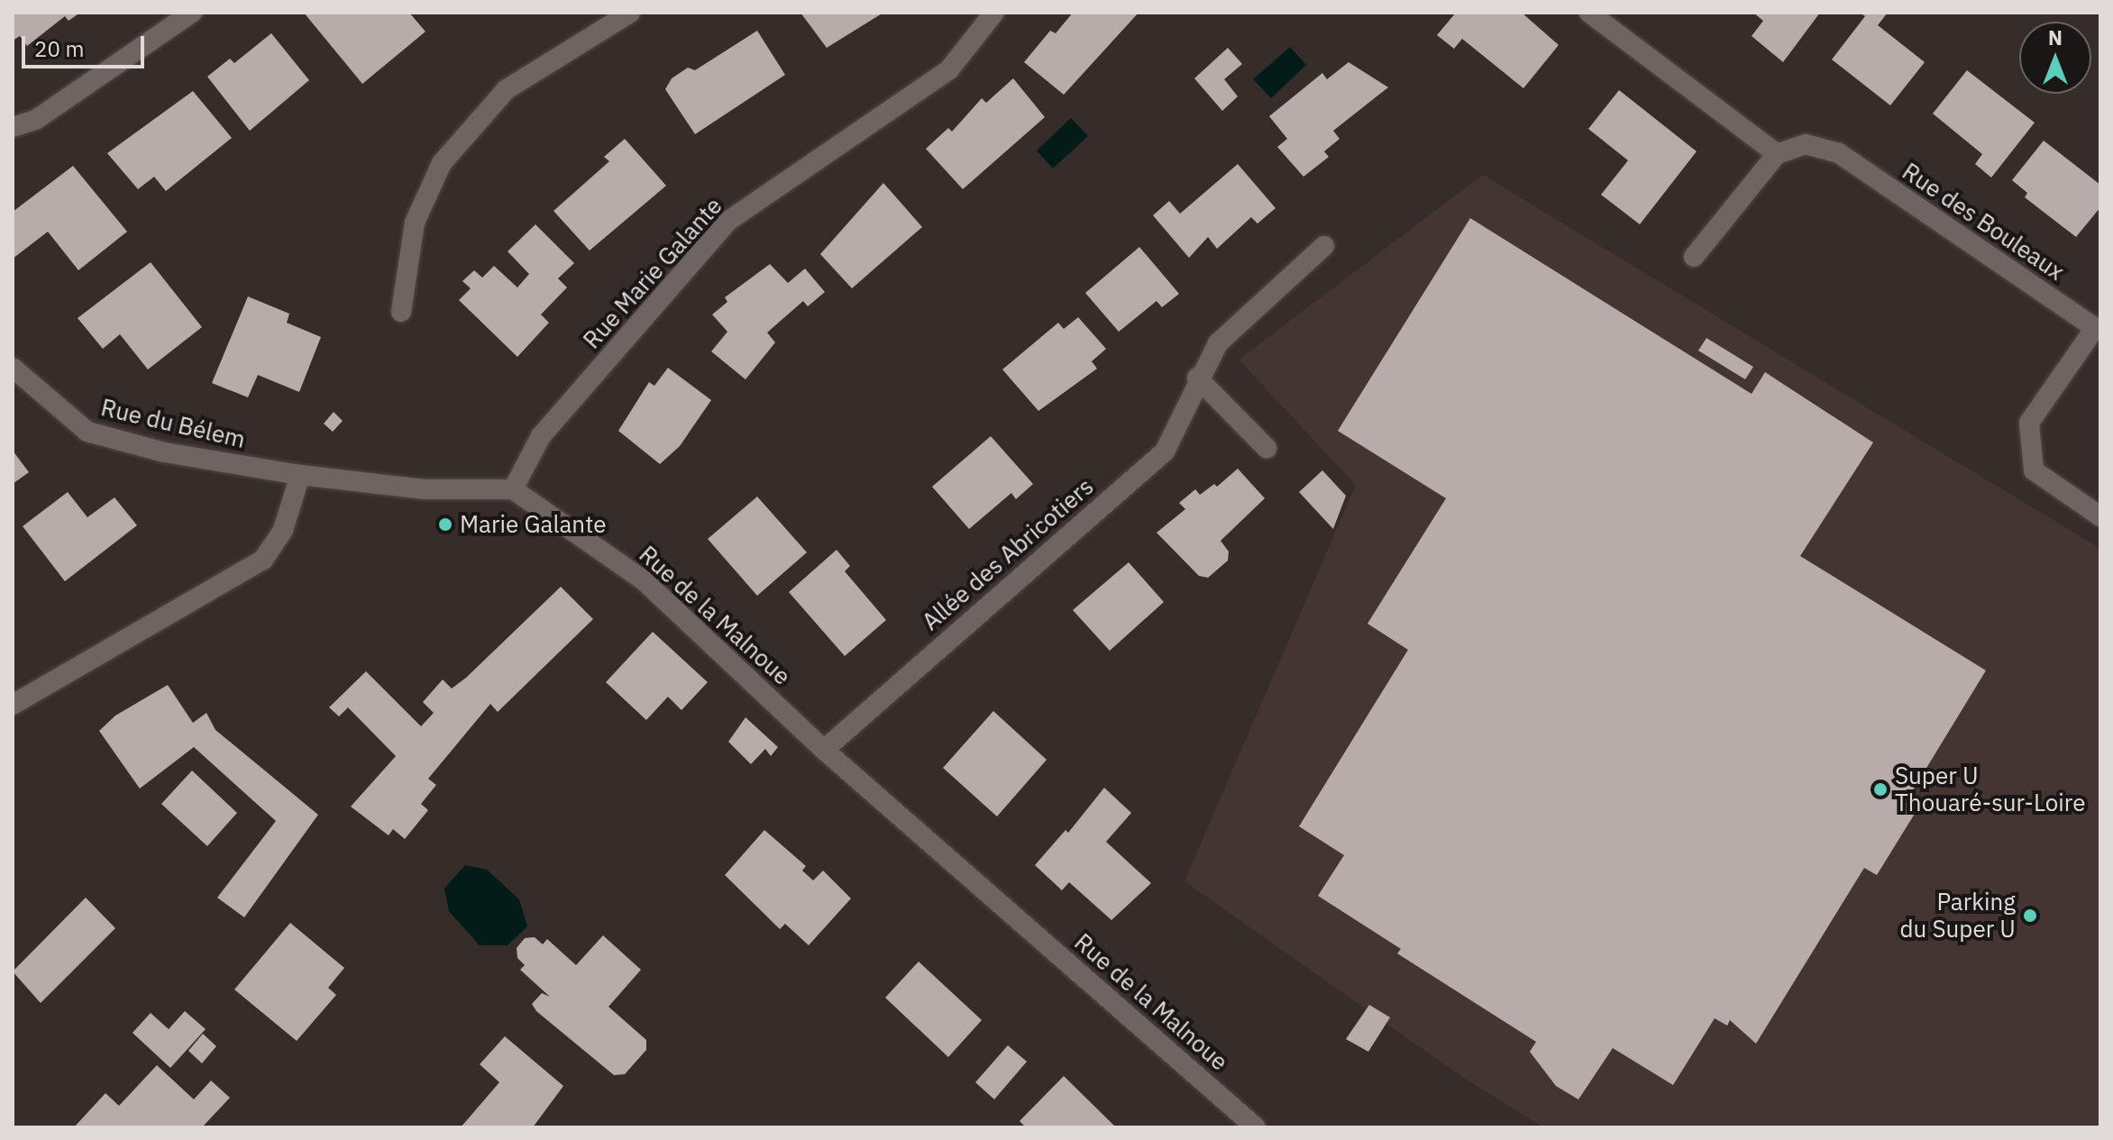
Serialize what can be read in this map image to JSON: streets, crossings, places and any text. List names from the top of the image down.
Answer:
{
  "streets": {
    "street": [
      "Rue des Bouleaux",
      "Rue Marie Galante",
      "Rue du Bélem",
      "Allée des Abricotiers",
      "Rue de la Malnoue"
    ]
  },
  "crossings": [
    ["Rue Marie Galante", "Rue de la Malnoue"],
    ["Allée des Abricotiers", "Rue de la Malnoue"]
  ],
  "places": ["Marie Galante", "Super U Thouaré-sur-Loire", "Parking du Super U"],
  "scale_bar": "20 m",
  "north": "top"
}
